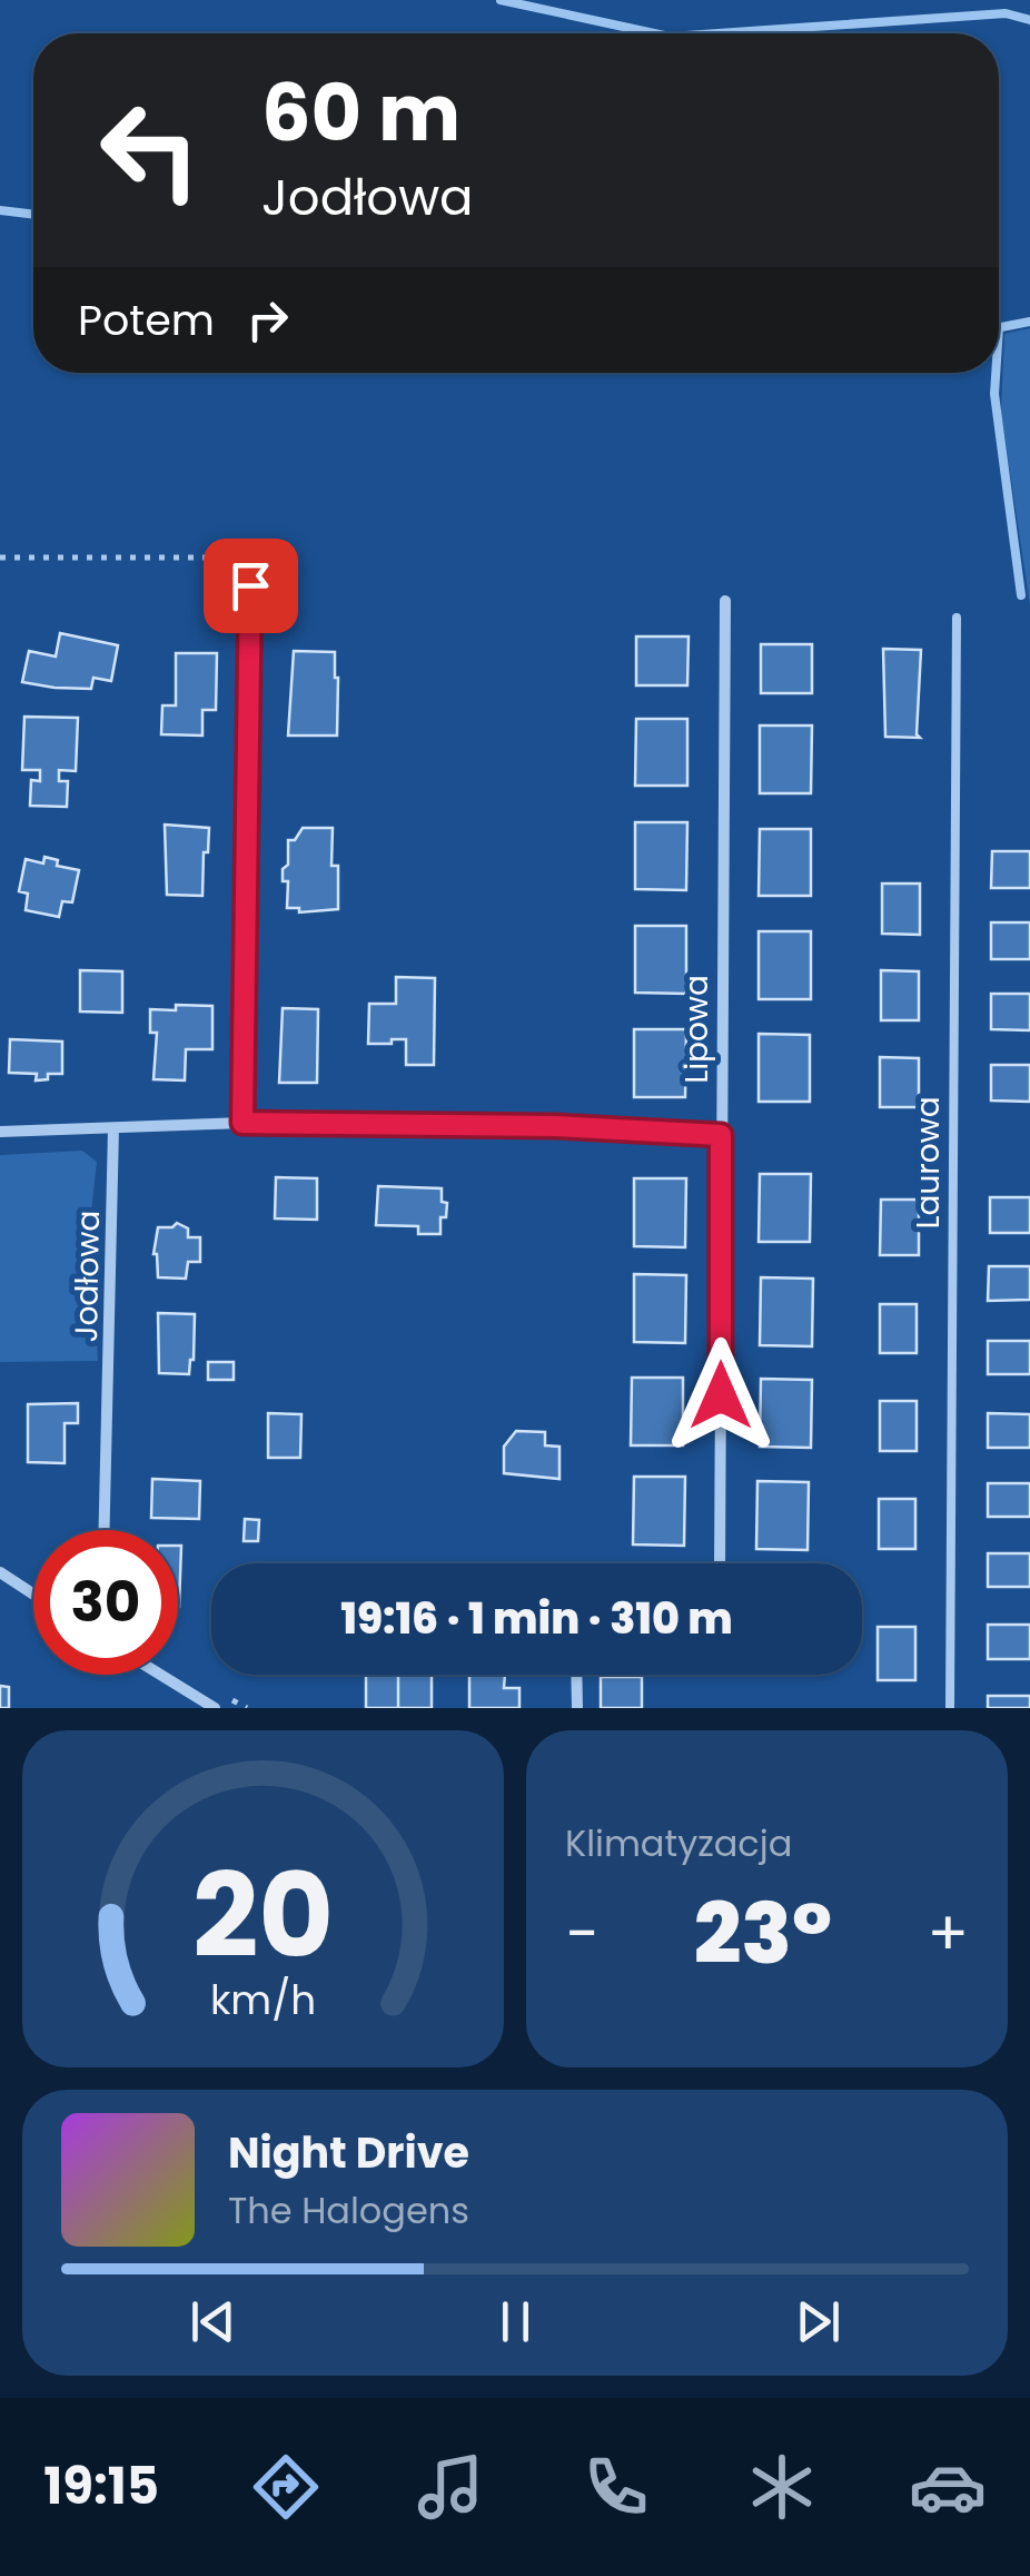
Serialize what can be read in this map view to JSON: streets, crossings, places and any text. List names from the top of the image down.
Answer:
{
  "streets": {
    "street": ["Lipowa", "Jodłowa"],
    "lane": ["Laurowa"]
  },
  "page": {
    "turn": ["60 m", "Jodłowa"],
    "then": "Potem",
    "limit": "30",
    "trip": "19:16 · 1 min · 310 m",
    "tile": "Klimatyzacja",
    "heat": ["−", "23°", "+"],
    "song": ["Night Drive", "The Halogens"],
    "tabs": "19:15",
    "gauge": ["20", "km/h"]
  }
}
